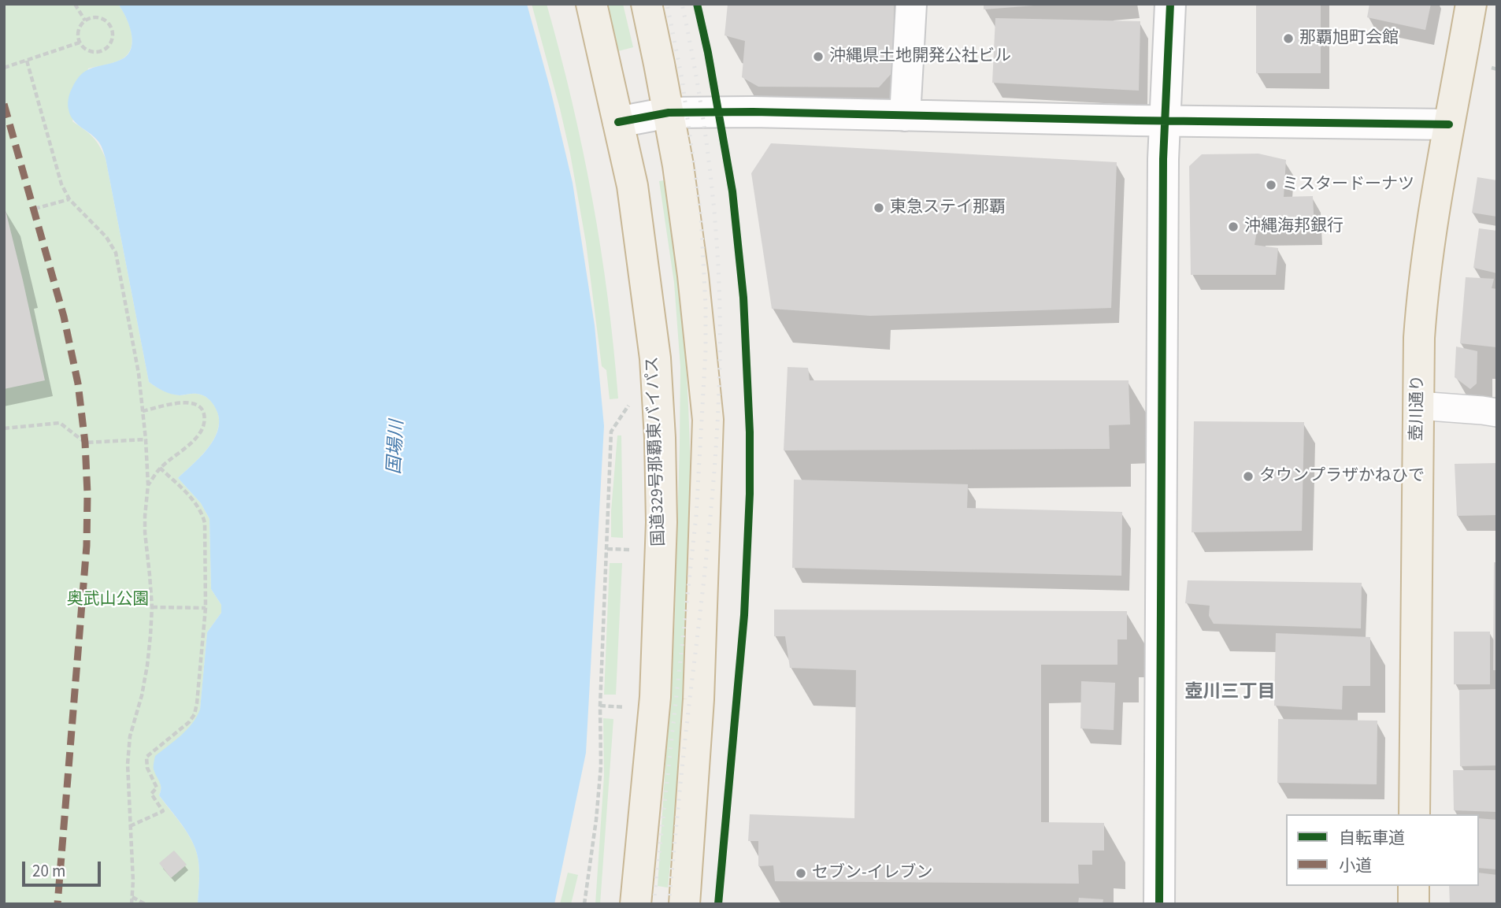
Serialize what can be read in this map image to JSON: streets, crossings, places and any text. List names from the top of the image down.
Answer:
{
  "streets": {
    "highway": ["壺川通り", "国道329号那覇東バイパス"]
  },
  "districts": ["壺川三丁目"],
  "water": ["国場川"],
  "parks": ["奥武山公園"],
  "places": [
    "那覇旭町会館",
    "沖縄県土地開発公社ビル",
    "ミスタードーナツ",
    "東急ステイ那覇",
    "沖縄海邦銀行",
    "タウンプラザかねひで",
    "セブン-イレブン"
  ],
  "legend": ["自転車道", "小道"],
  "scale_bar": "20 m"
}
